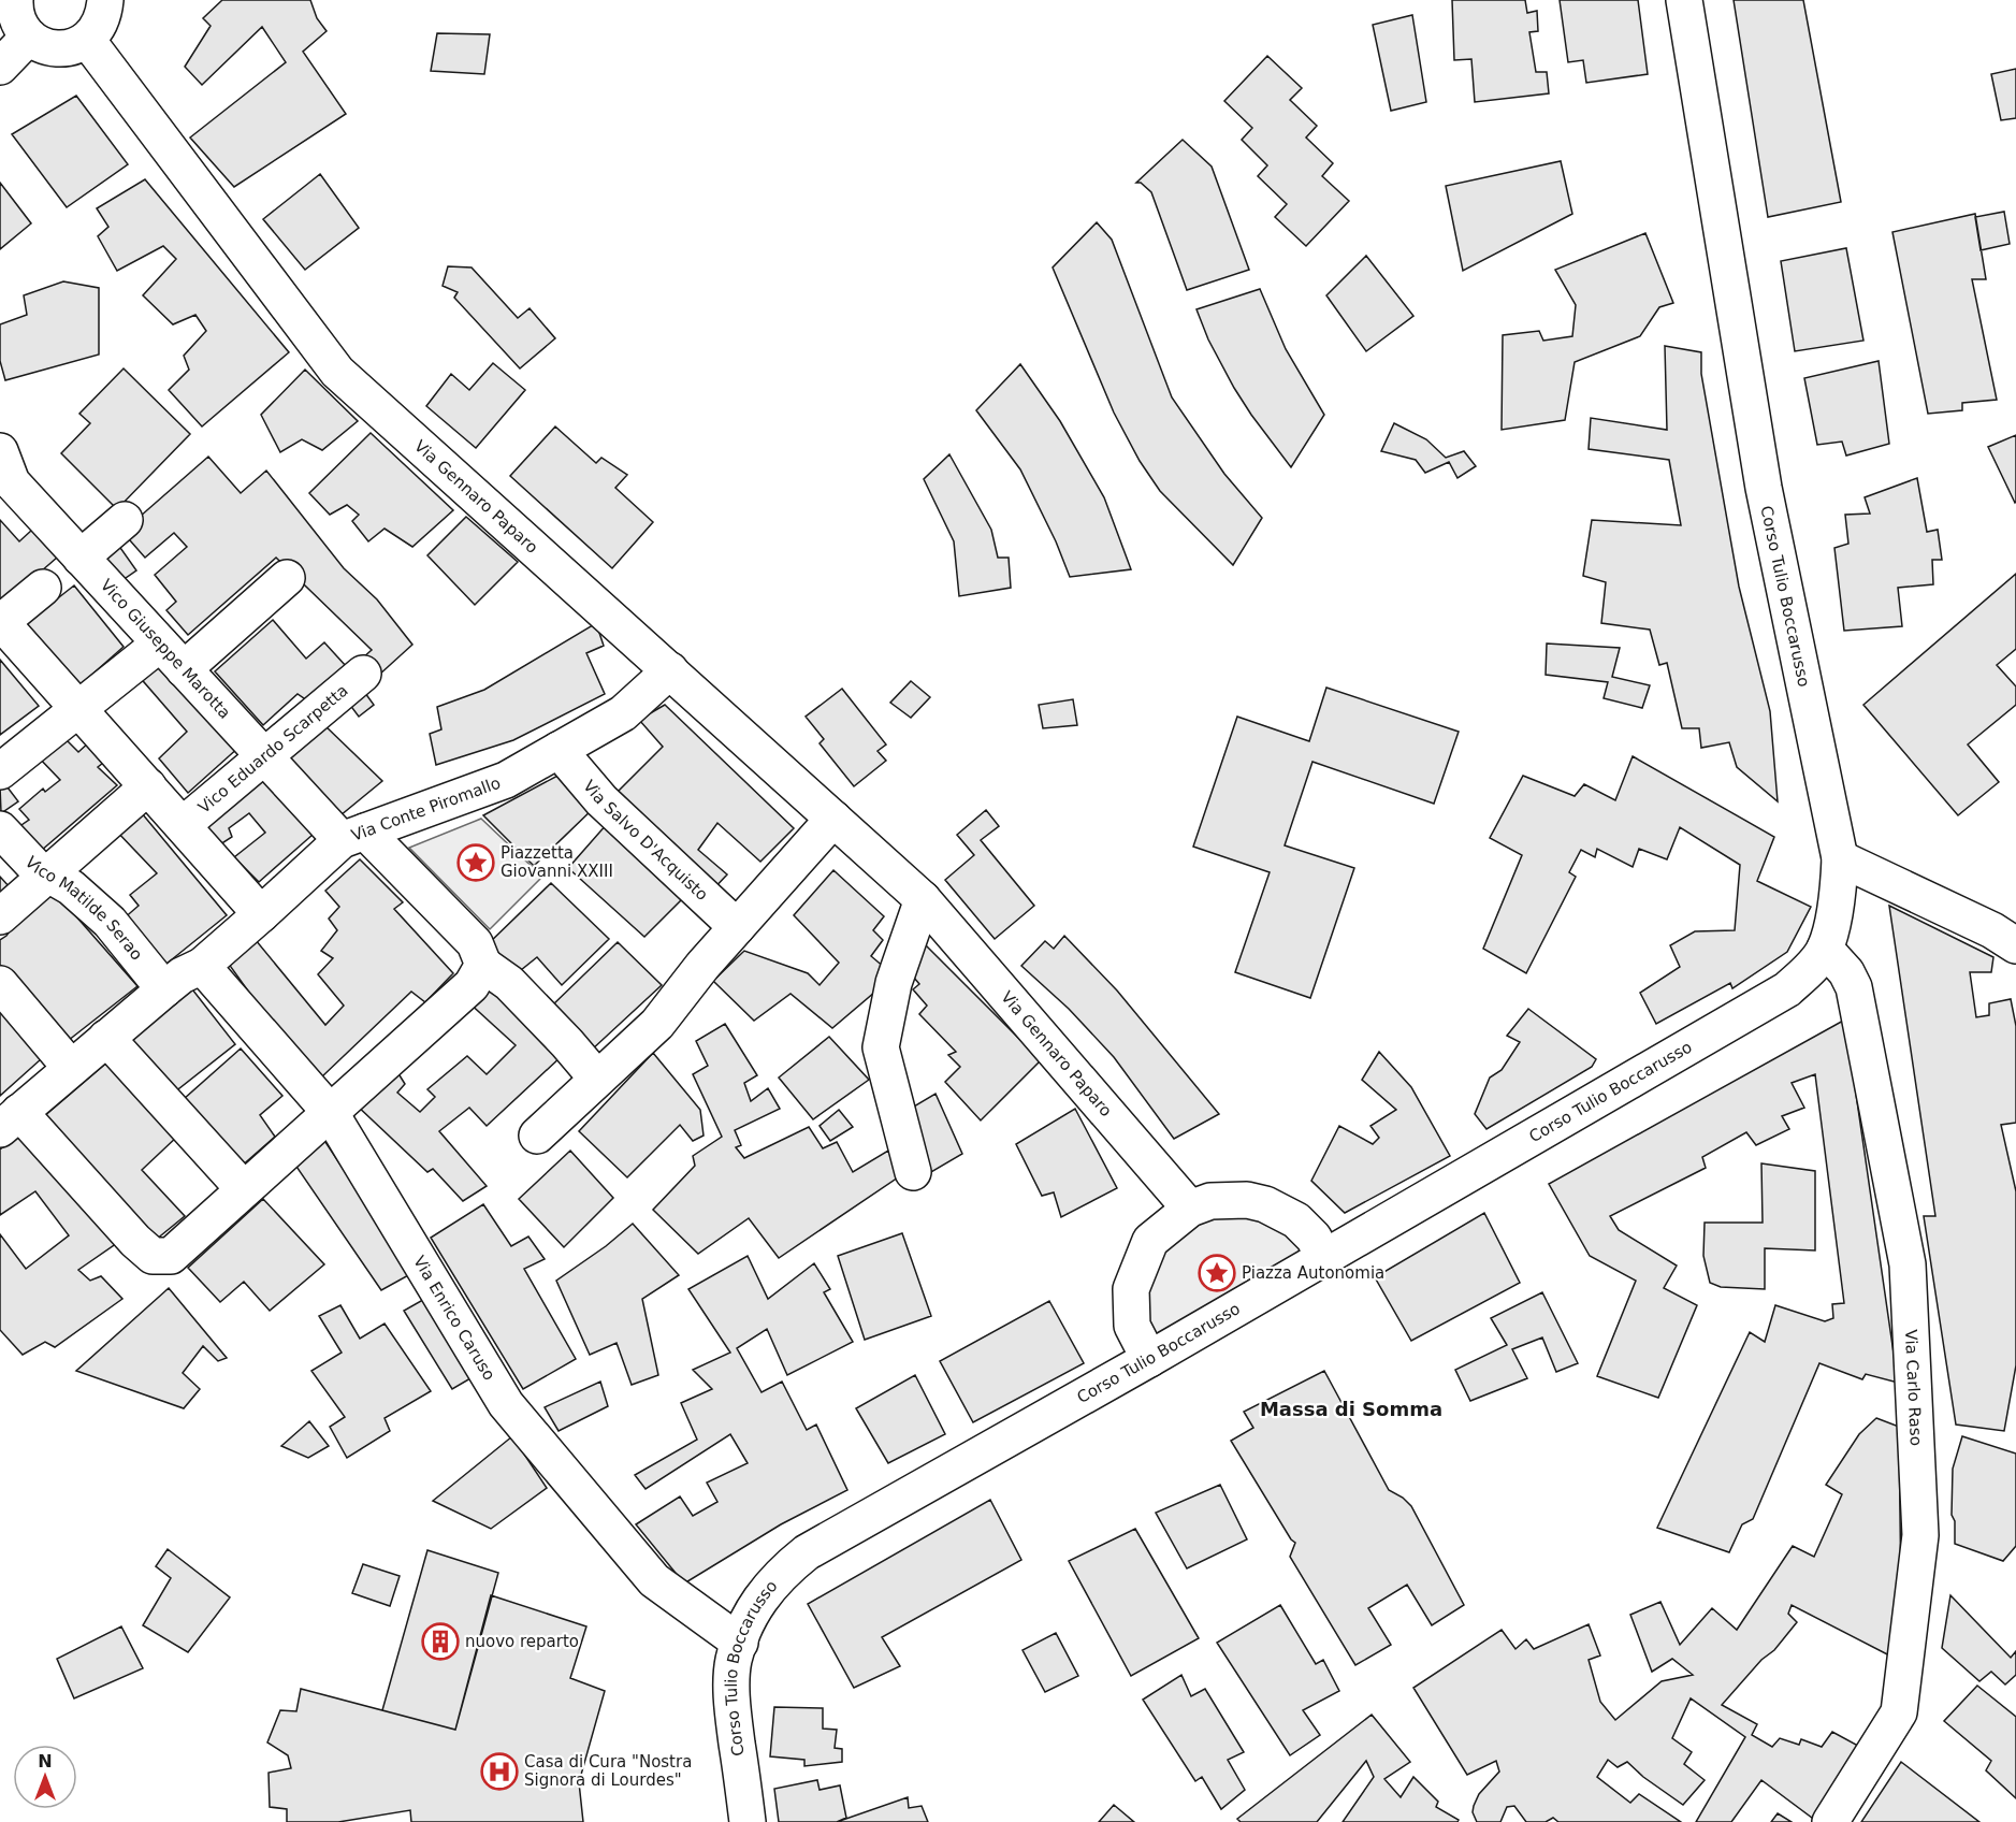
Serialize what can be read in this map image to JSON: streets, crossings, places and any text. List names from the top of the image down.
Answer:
{
  "streets": {
    "street": [
      "Via Gennaro Paparo",
      "Corso Tulio Boccarusso",
      "Vico Giuseppe Marotta",
      "Vico Eduardo Scarpetta",
      "Via Conte Piromallo",
      "Via Salvo D'Acquisto",
      "Vico Matilde Serao",
      "Via Enrico Caruso",
      "Via Carlo Raso"
    ]
  },
  "crossings": [
    ["Via Gennaro Paparo", "Via Conte Piromallo"],
    ["Corso Tulio Boccarusso", "Via Enrico Caruso"],
    ["Corso Tulio Boccarusso", "Via Carlo Raso"],
    ["Vico Giuseppe Marotta", "Vico Eduardo Scarpetta"],
    ["Vico Giuseppe Marotta", "Via Conte Piromallo"],
    ["Vico Eduardo Scarpetta", "Via Conte Piromallo"],
    ["Via Conte Piromallo", "Via Salvo D'Acquisto"],
    ["Via Conte Piromallo", "Vico Matilde Serao"],
    ["Via Conte Piromallo", "Via Enrico Caruso"]
  ],
  "districts": ["Massa di Somma"],
  "places": {
    "place": ["Piazzetta Giovanni XXIII", "Piazza Autonomia"],
    "building": ["nuovo reparto"],
    "hospital": ["Casa di Cura \"Nostra Signora di Lourdes\""]
  },
  "north": "top"
}
